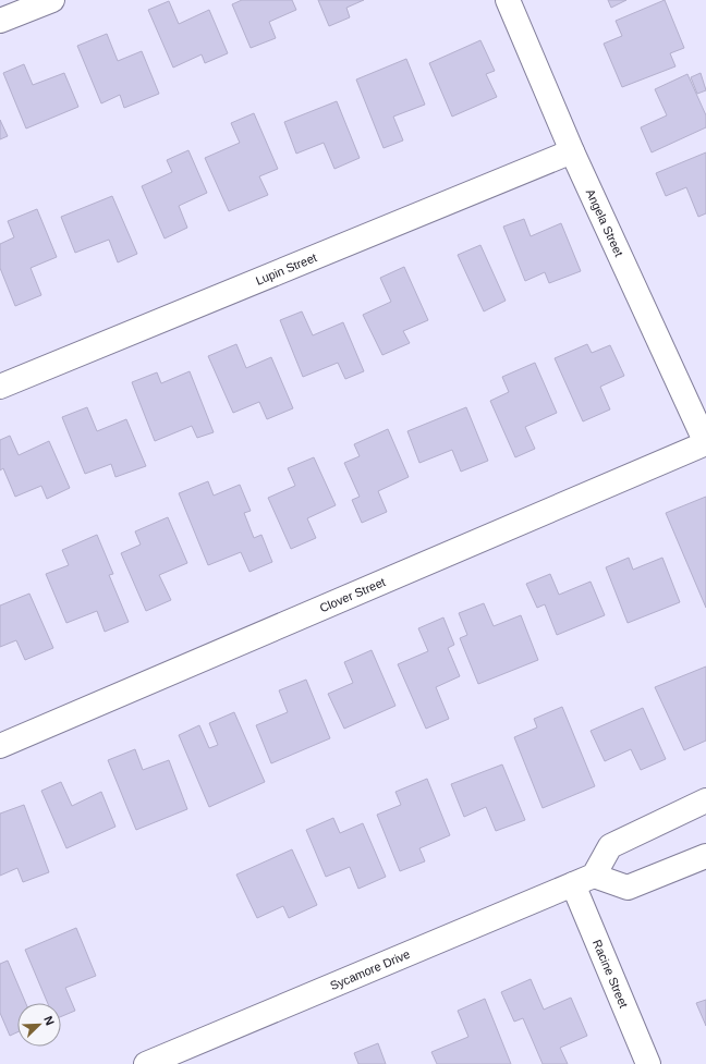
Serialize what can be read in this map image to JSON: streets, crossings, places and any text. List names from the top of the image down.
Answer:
{
  "streets": {
    "street": [
      "Angela Street",
      "Lupin Street",
      "Clover Street",
      "Sycamore Drive",
      "Racine Street"
    ]
  },
  "crossings": [
    ["Angela Street", "Lupin Street"],
    ["Angela Street", "Clover Street"],
    ["Sycamore Drive", "Racine Street"]
  ],
  "north": "top right"
}
